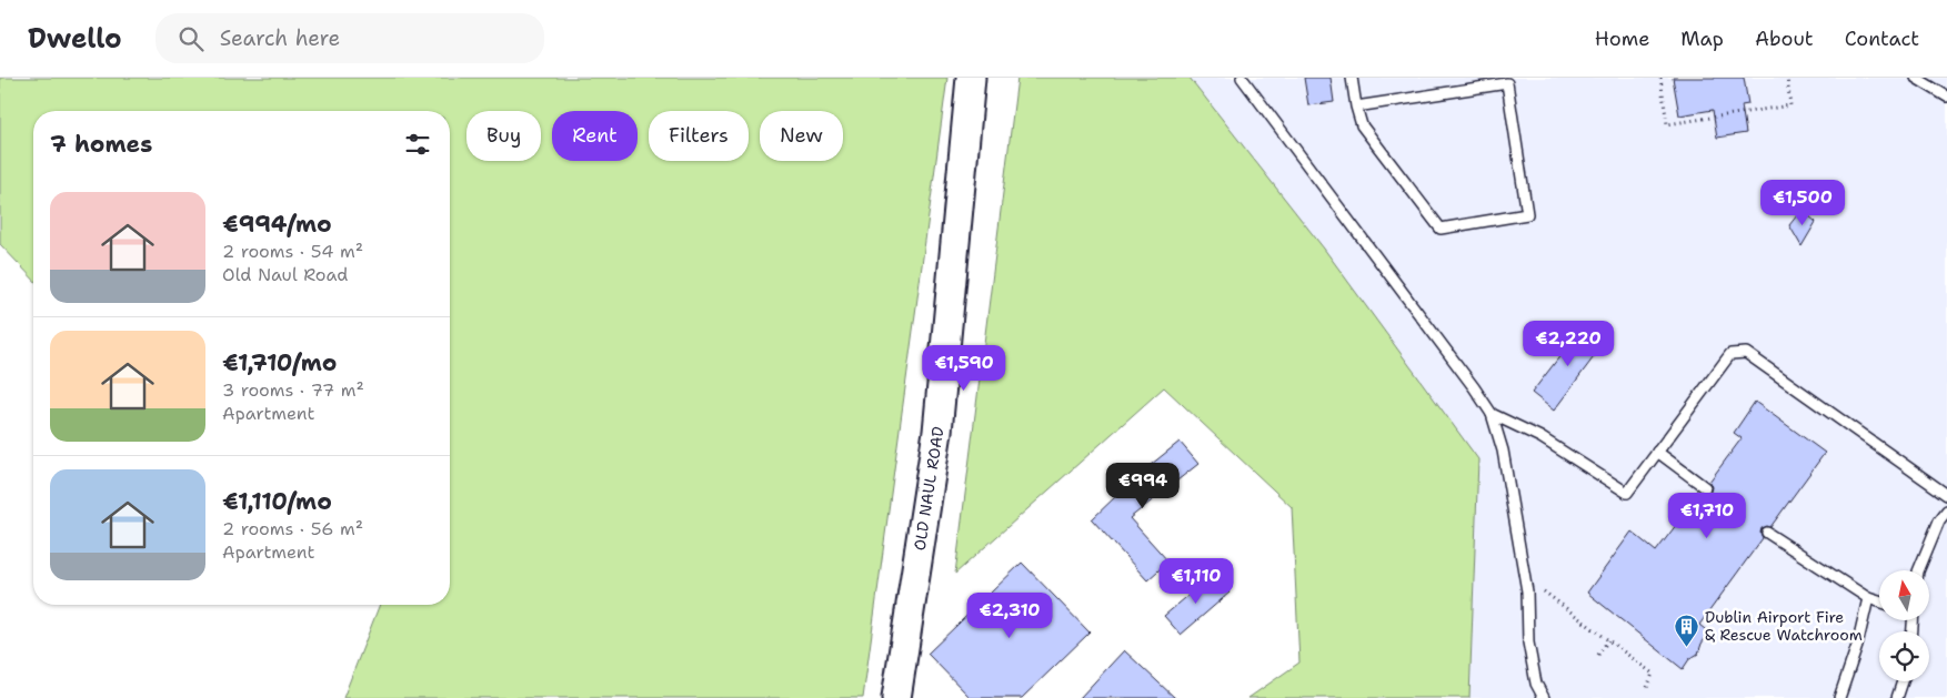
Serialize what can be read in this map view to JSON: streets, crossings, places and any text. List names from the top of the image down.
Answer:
{
  "streets": {
    "main road": ["OLD NAUL ROAD"]
  },
  "places": {
    "building": ["Dublin Airport Fire & Rescue Watchroom"]
  },
  "north": "top",
  "page": {
    "header": "Dwello",
    "search": "Search here",
    "nav": [
      "Home",
      "Map",
      "About",
      "Contact"
    ],
    "chip": [
      "Buy",
      "Rent",
      "Filters",
      "New"
    ],
    "heading": "7 homes",
    "list": [
      {
        "name": "€994/mo",
        "note": "2 rooms · 54 m² · Old Naul Road"
      },
      {
        "name": "€1,710/mo",
        "note": "3 rooms · 77 m² · Apartment"
      },
      {
        "name": "€1,110/mo",
        "note": "2 rooms · 56 m² · Apartment"
      }
    ],
    "price": [
      "€1,500",
      "€2,220",
      "€1,590",
      "€994",
      "€1,710",
      "€1,110",
      "€2,310"
    ]
  }
}
